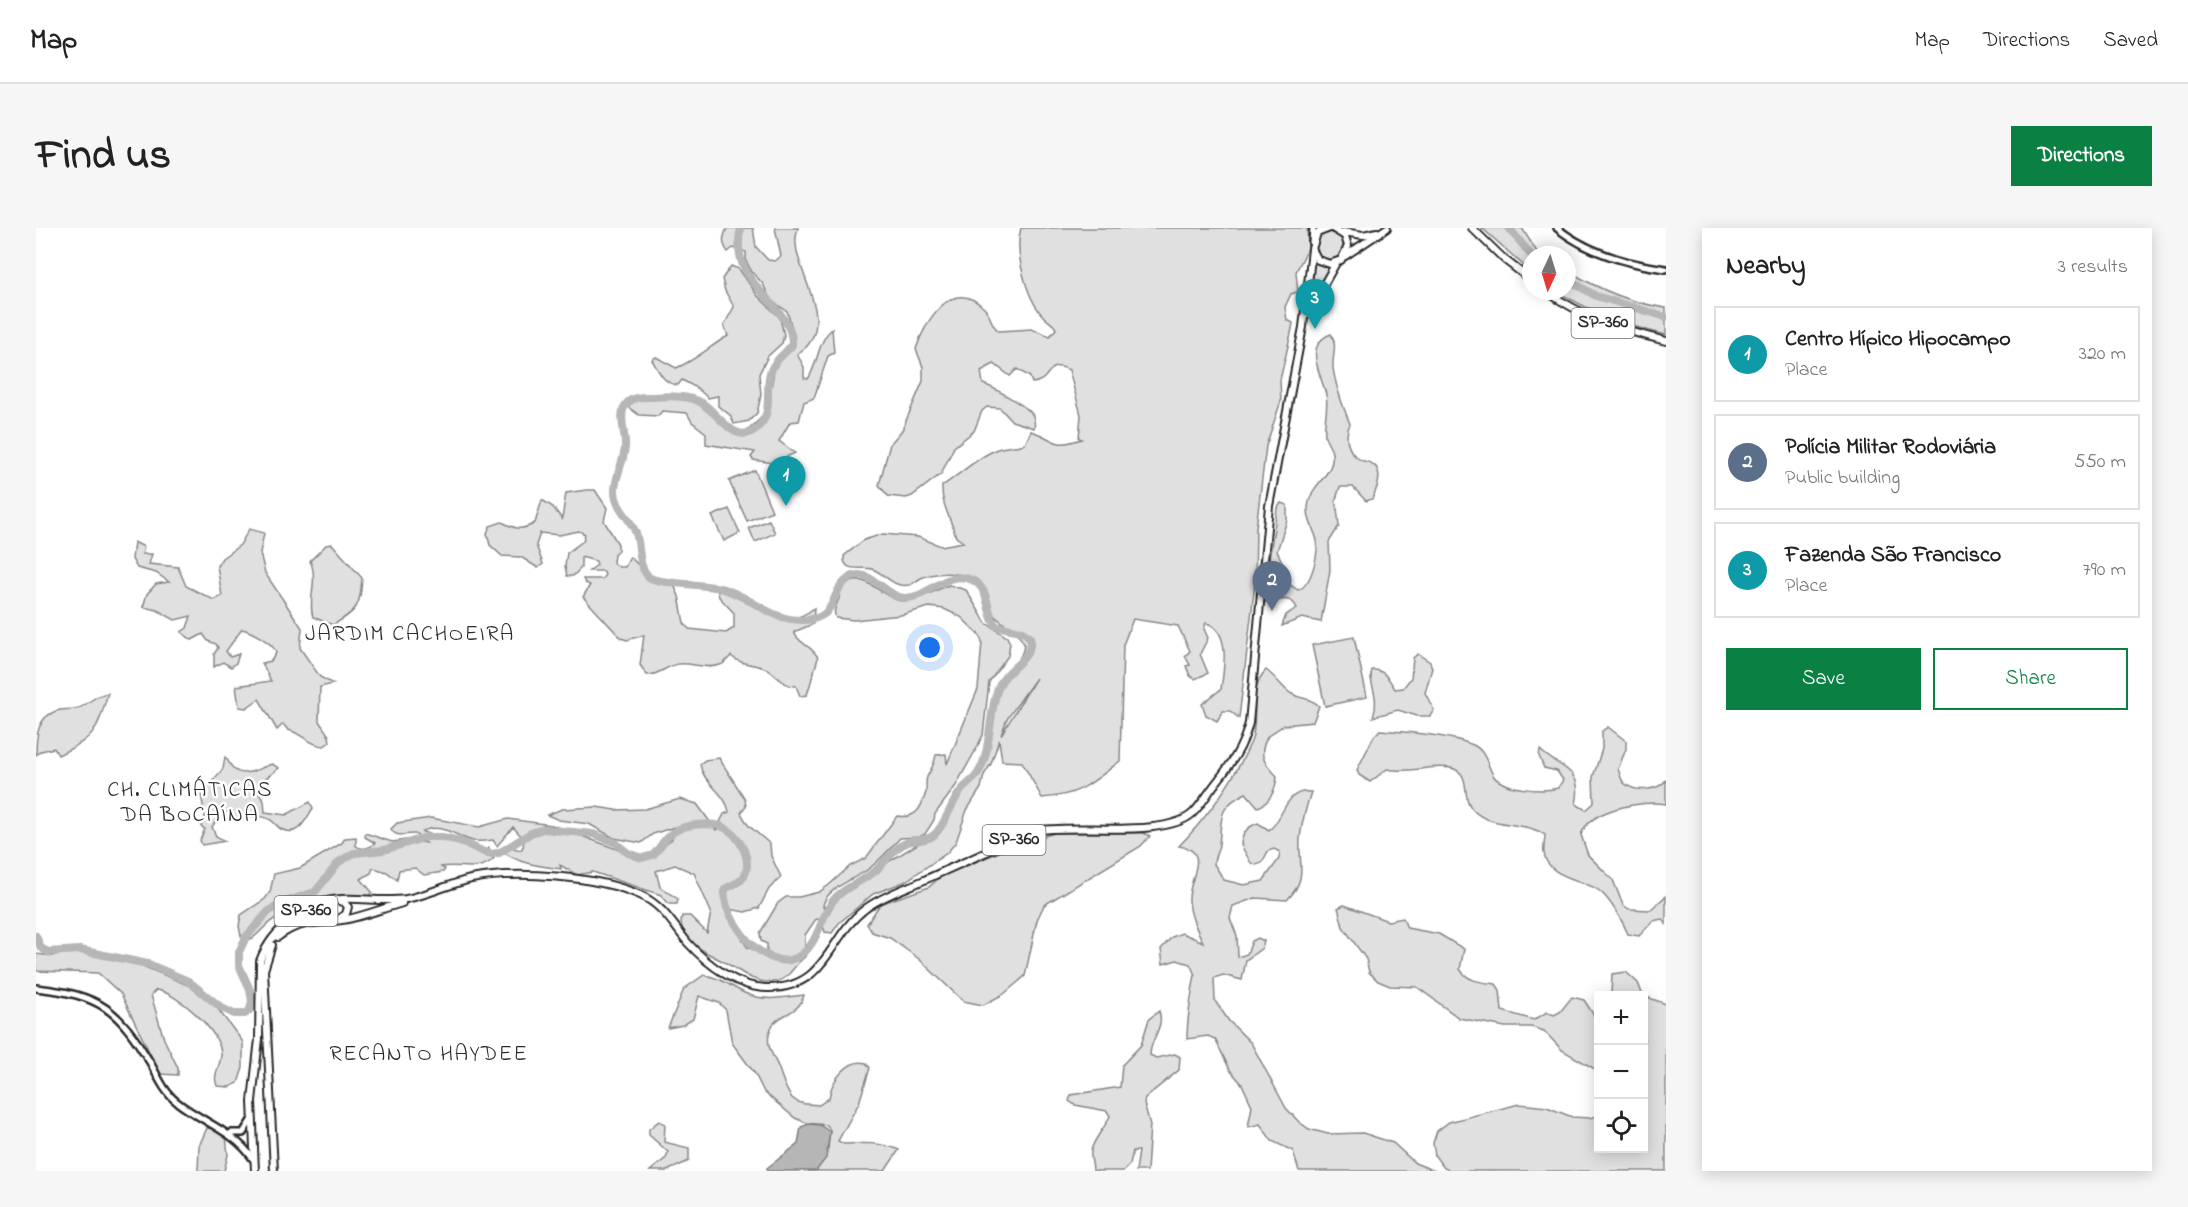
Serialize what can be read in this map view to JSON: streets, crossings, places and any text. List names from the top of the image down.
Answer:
{
  "streets": {
    "main road": ["SP-360"]
  },
  "districts": ["JARDIM CACHOEIRA", "CH. CLIMÁTICAS DA BOCAÍNA", "RECANTO HAYDEE"],
  "north": "bottom",
  "page": {
    "header": "Map",
    "nav": ["Map", "Directions", "Saved"],
    "title": "Find us",
    "buttons": [
      "Directions",
      ["Save", "Share"]
    ],
    "heading": ["Nearby", "3 results"],
    "pins": ["3", "1", "2"],
    "list": [
      {
        "mark": "1",
        "name": "Centro Hípico Hipocampo",
        "note": "Place",
        "value": "320 m"
      },
      {
        "mark": "2",
        "name": "Polícia Militar Rodoviária",
        "note": "Public building",
        "value": "550 m"
      },
      {
        "mark": "3",
        "name": "Fazenda São Francisco",
        "note": "Place",
        "value": "790 m"
      }
    ],
    "map_buttons": ["+", "−"]
  }
}
